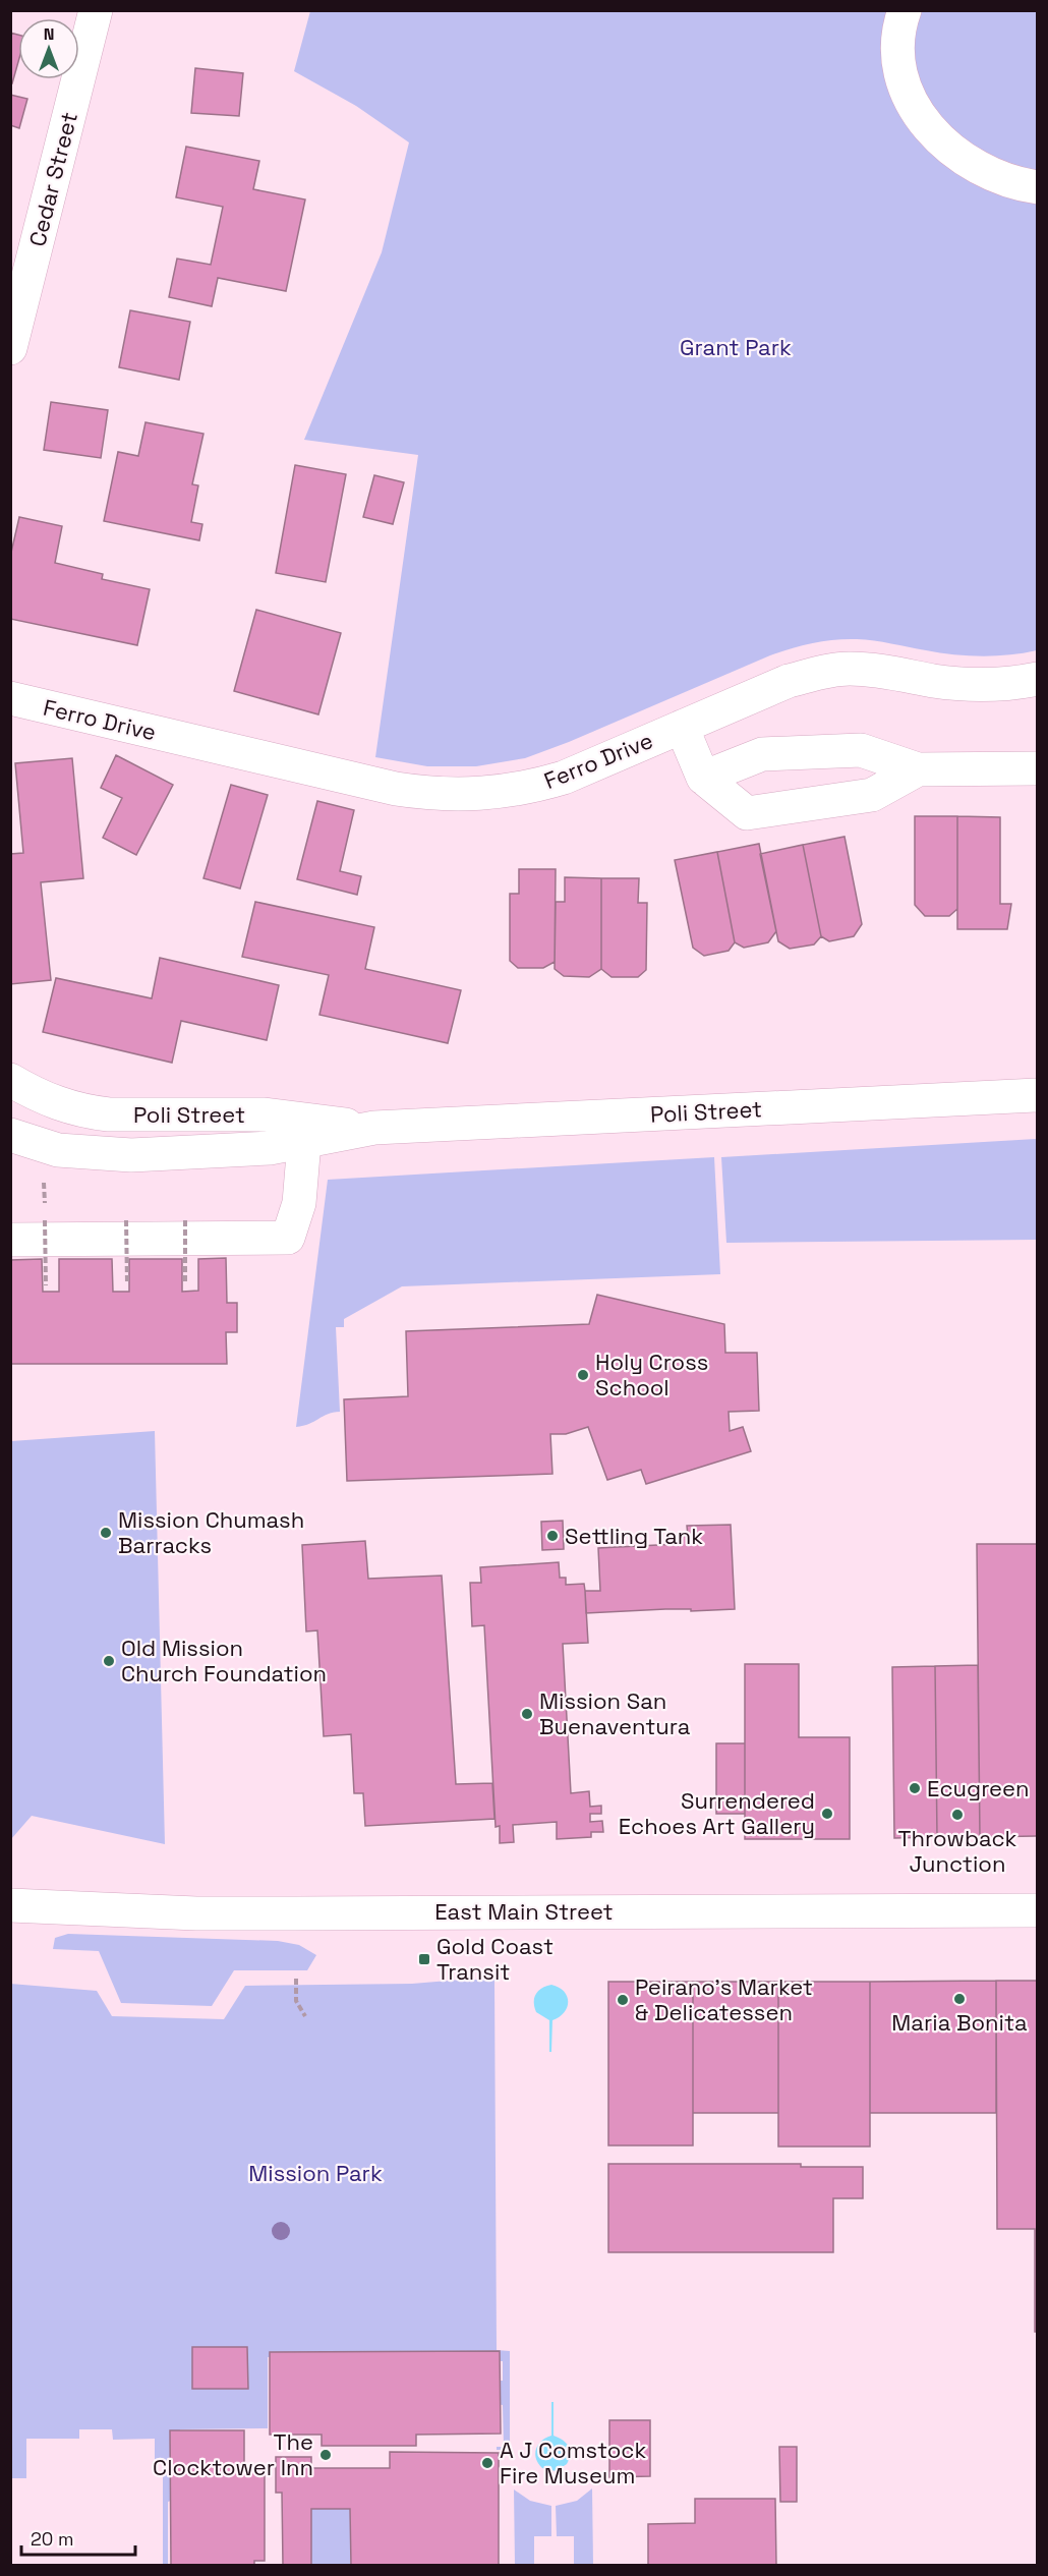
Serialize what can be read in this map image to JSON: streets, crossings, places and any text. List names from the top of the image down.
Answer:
{
  "streets": {
    "street": [
      "Cedar Street",
      "Ferro Drive",
      "Poli Street",
      "East Main Street"
    ]
  },
  "parks": ["Grant Park", "Mission Park"],
  "places": {
    "other": [
      "Holy Cross School",
      "Mission Chumash Barracks",
      "Settling Tank",
      "Old Mission Church Foundation",
      "Mission San Buenaventura",
      "Ecugreen",
      "Surrendered Echoes Art Gallery",
      "Throwback Junction",
      "Maria Bonita",
      "Peirano's Market & Delicatessen",
      "The Clocktower Inn",
      "A J Comstock Fire Museum"
    ],
    "transit": ["Gold Coast Transit"]
  },
  "scale_bar": "20 m",
  "north": "top"
}
